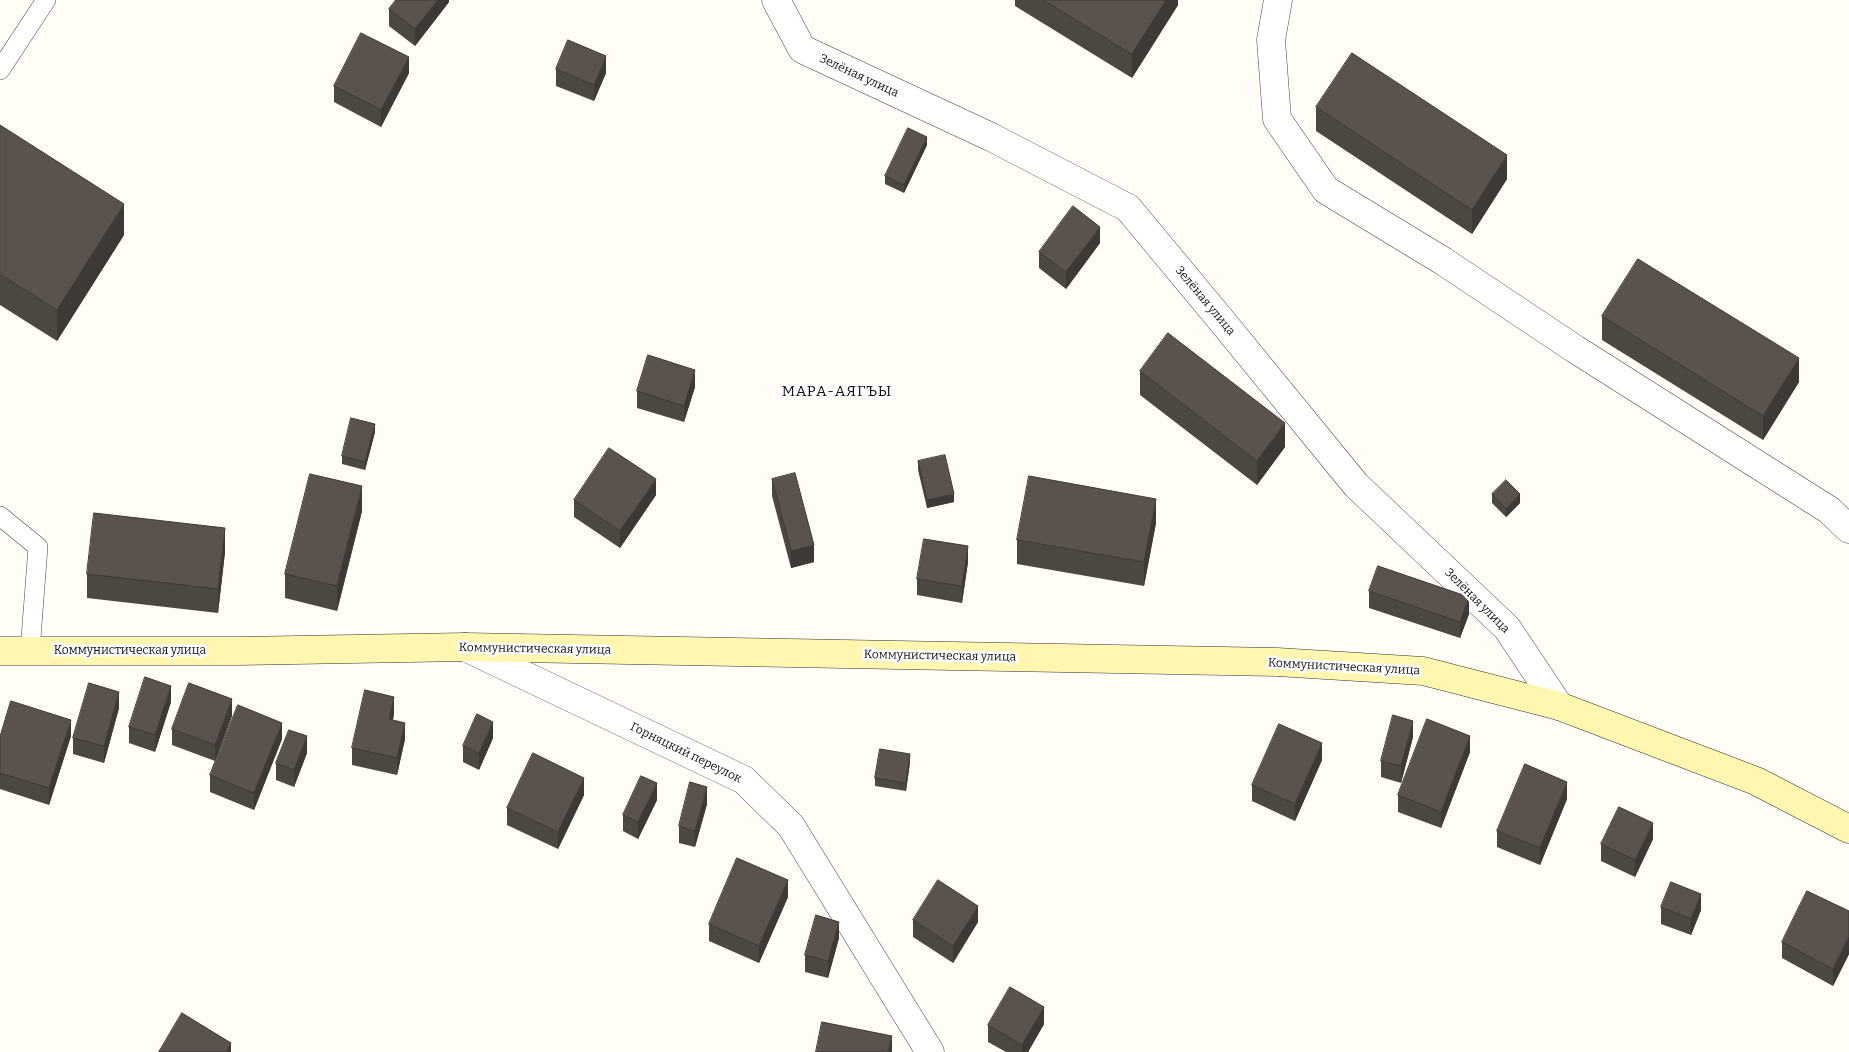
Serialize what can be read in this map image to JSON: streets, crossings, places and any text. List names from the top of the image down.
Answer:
{
  "streets": {
    "street": ["Зелёная улица", "Коммунистическая улица", "Горняцкий переулок"]
  },
  "crossings": [
    ["Зелёная улица", "Коммунистическая улица"],
    ["Коммунистическая улица", "Горняцкий переулок"]
  ],
  "districts": ["МАРА-АЯГЪЫ"]
}
